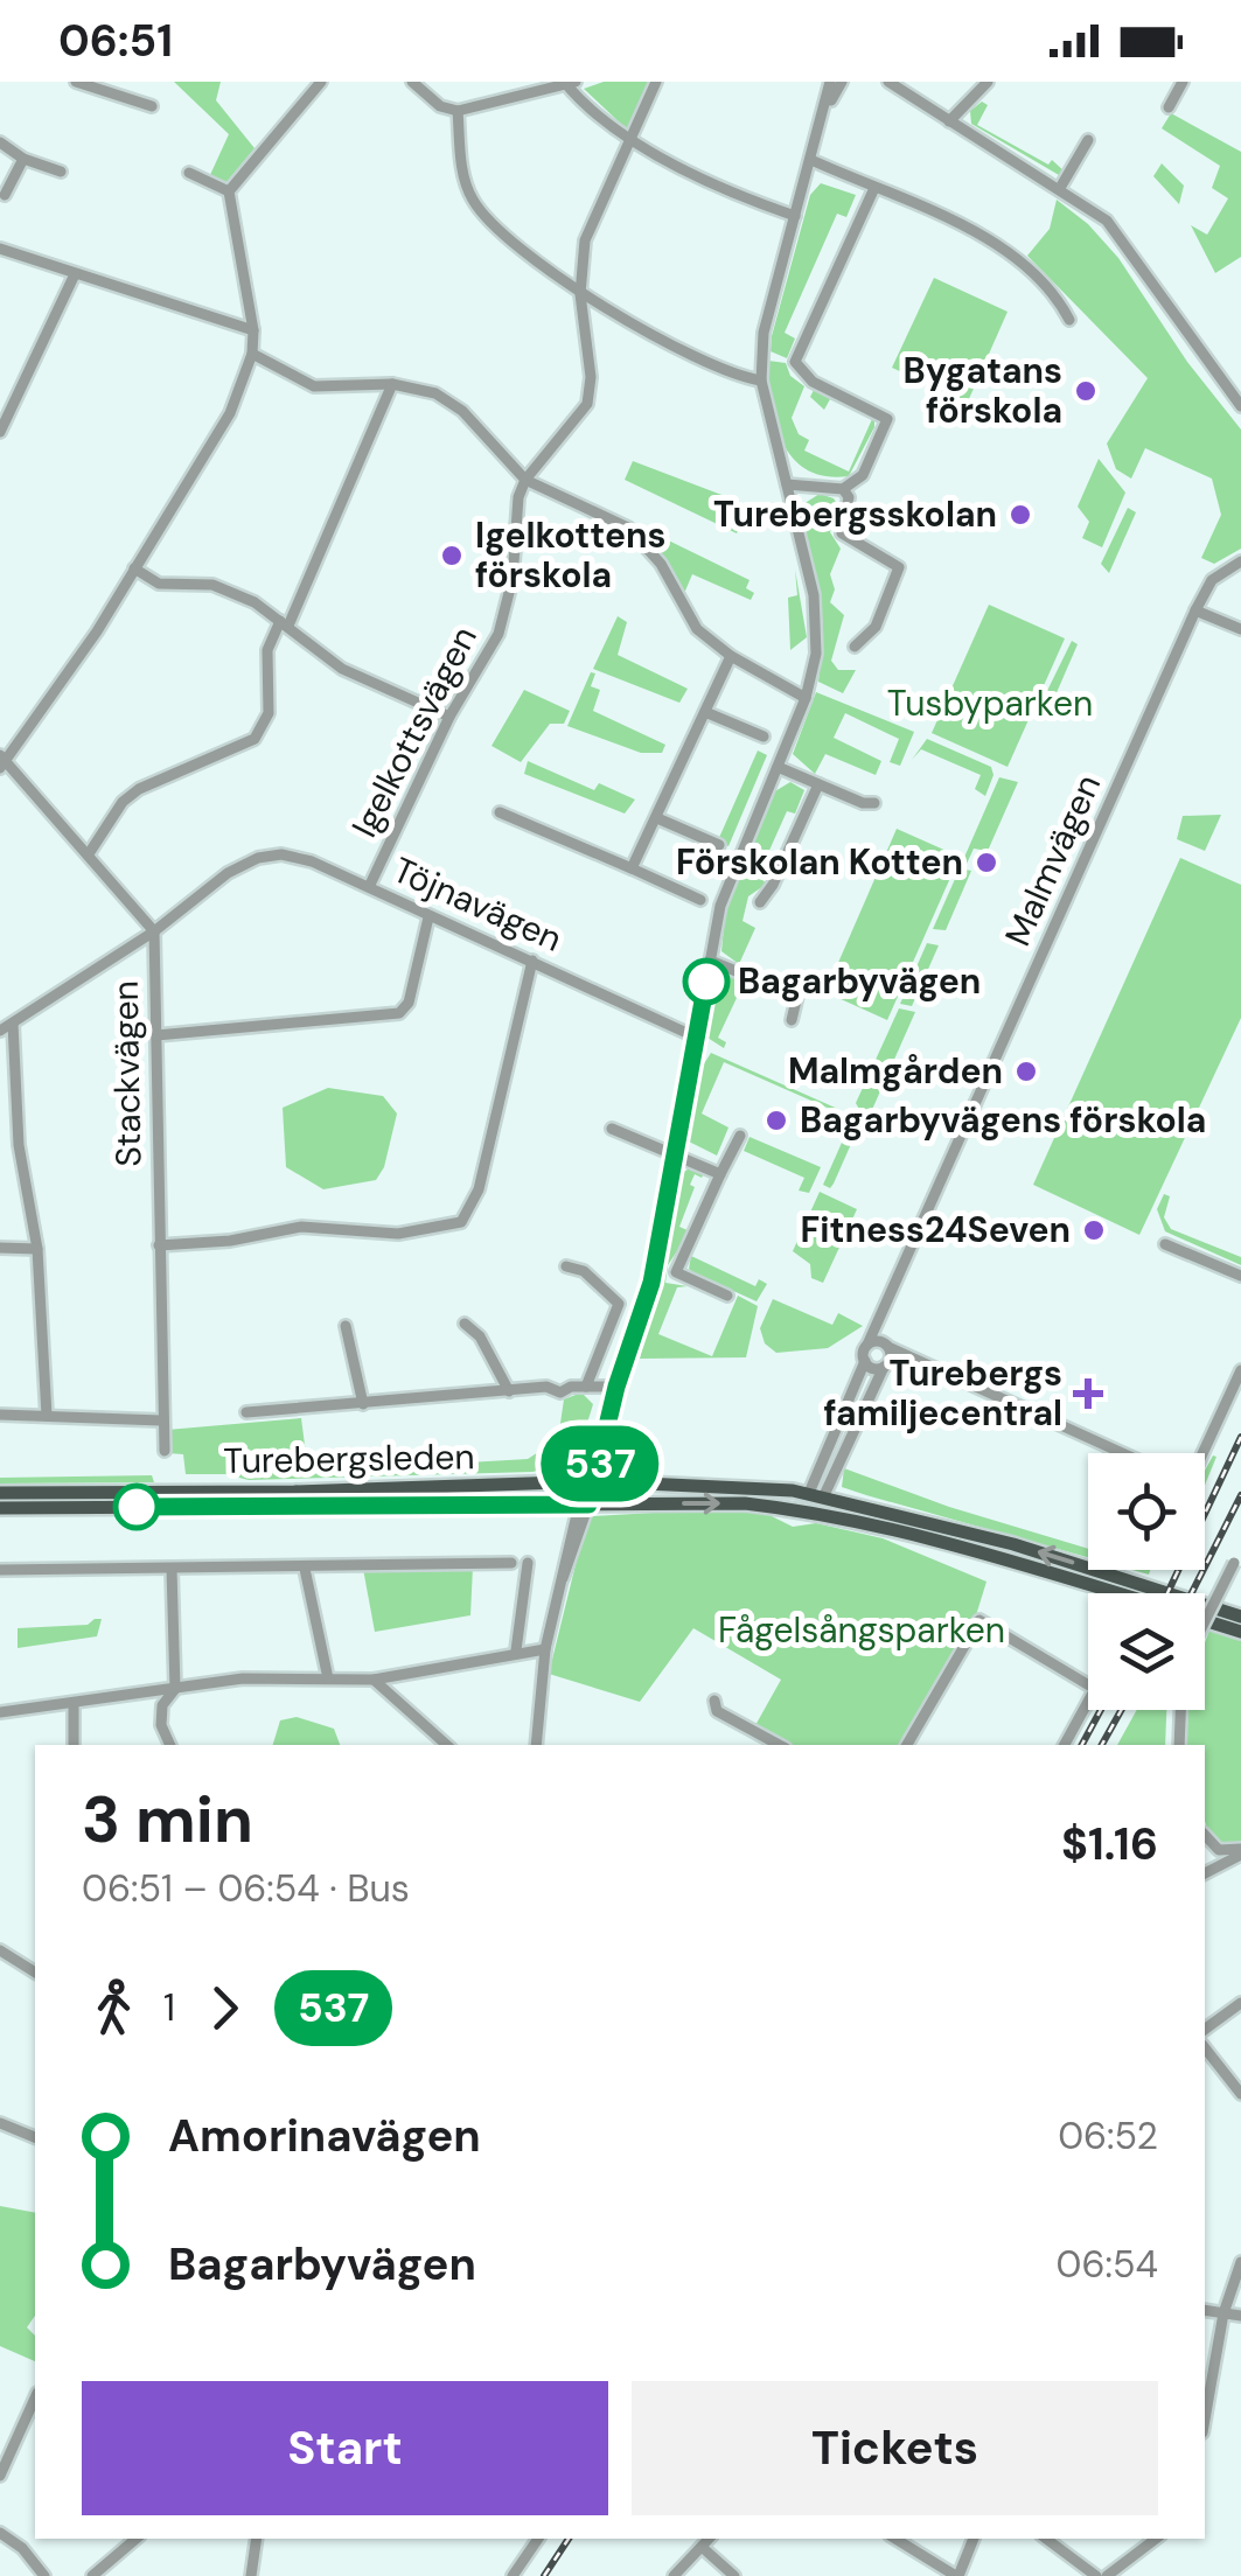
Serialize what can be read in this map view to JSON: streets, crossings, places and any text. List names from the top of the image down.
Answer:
{
  "streets": {
    "main road": ["Turebergsleden"],
    "street": [
      "Igelkottsvägen",
      "Malmvägen",
      "Töjnavägen",
      "Stackvägen"
    ]
  },
  "crossings": [
    ["Igelkottsvägen", "Töjnavägen"],
    ["Töjnavägen", "Stackvägen"]
  ],
  "parks": ["Tusbyparken", "Fågelsångsparken"],
  "places": {
    "other": [
      "Bygatans förskola",
      "Turebergsskolan",
      "Igelkottens förskola",
      "Förskolan Kotten",
      "Bagarbyvägen",
      "Malmgården",
      "Bagarbyvägens förskola",
      "Fitness24Seven"
    ],
    "health": ["Turebergs familjecentral"]
  },
  "lines": ["bus line 537"],
  "page": {
    "status": "06:51",
    "on_map": "537",
    "heading": ["3 min", "06:51 – 06:54 · Bus", "$1.16"],
    "legs": ["1", "537"],
    "list": [
      {
        "name": "Amorinavägen",
        "value": "06:52"
      },
      {
        "name": "Bagarbyvägen",
        "value": "06:54"
      }
    ],
    "buttons": ["Start", "Tickets"]
  }
}
